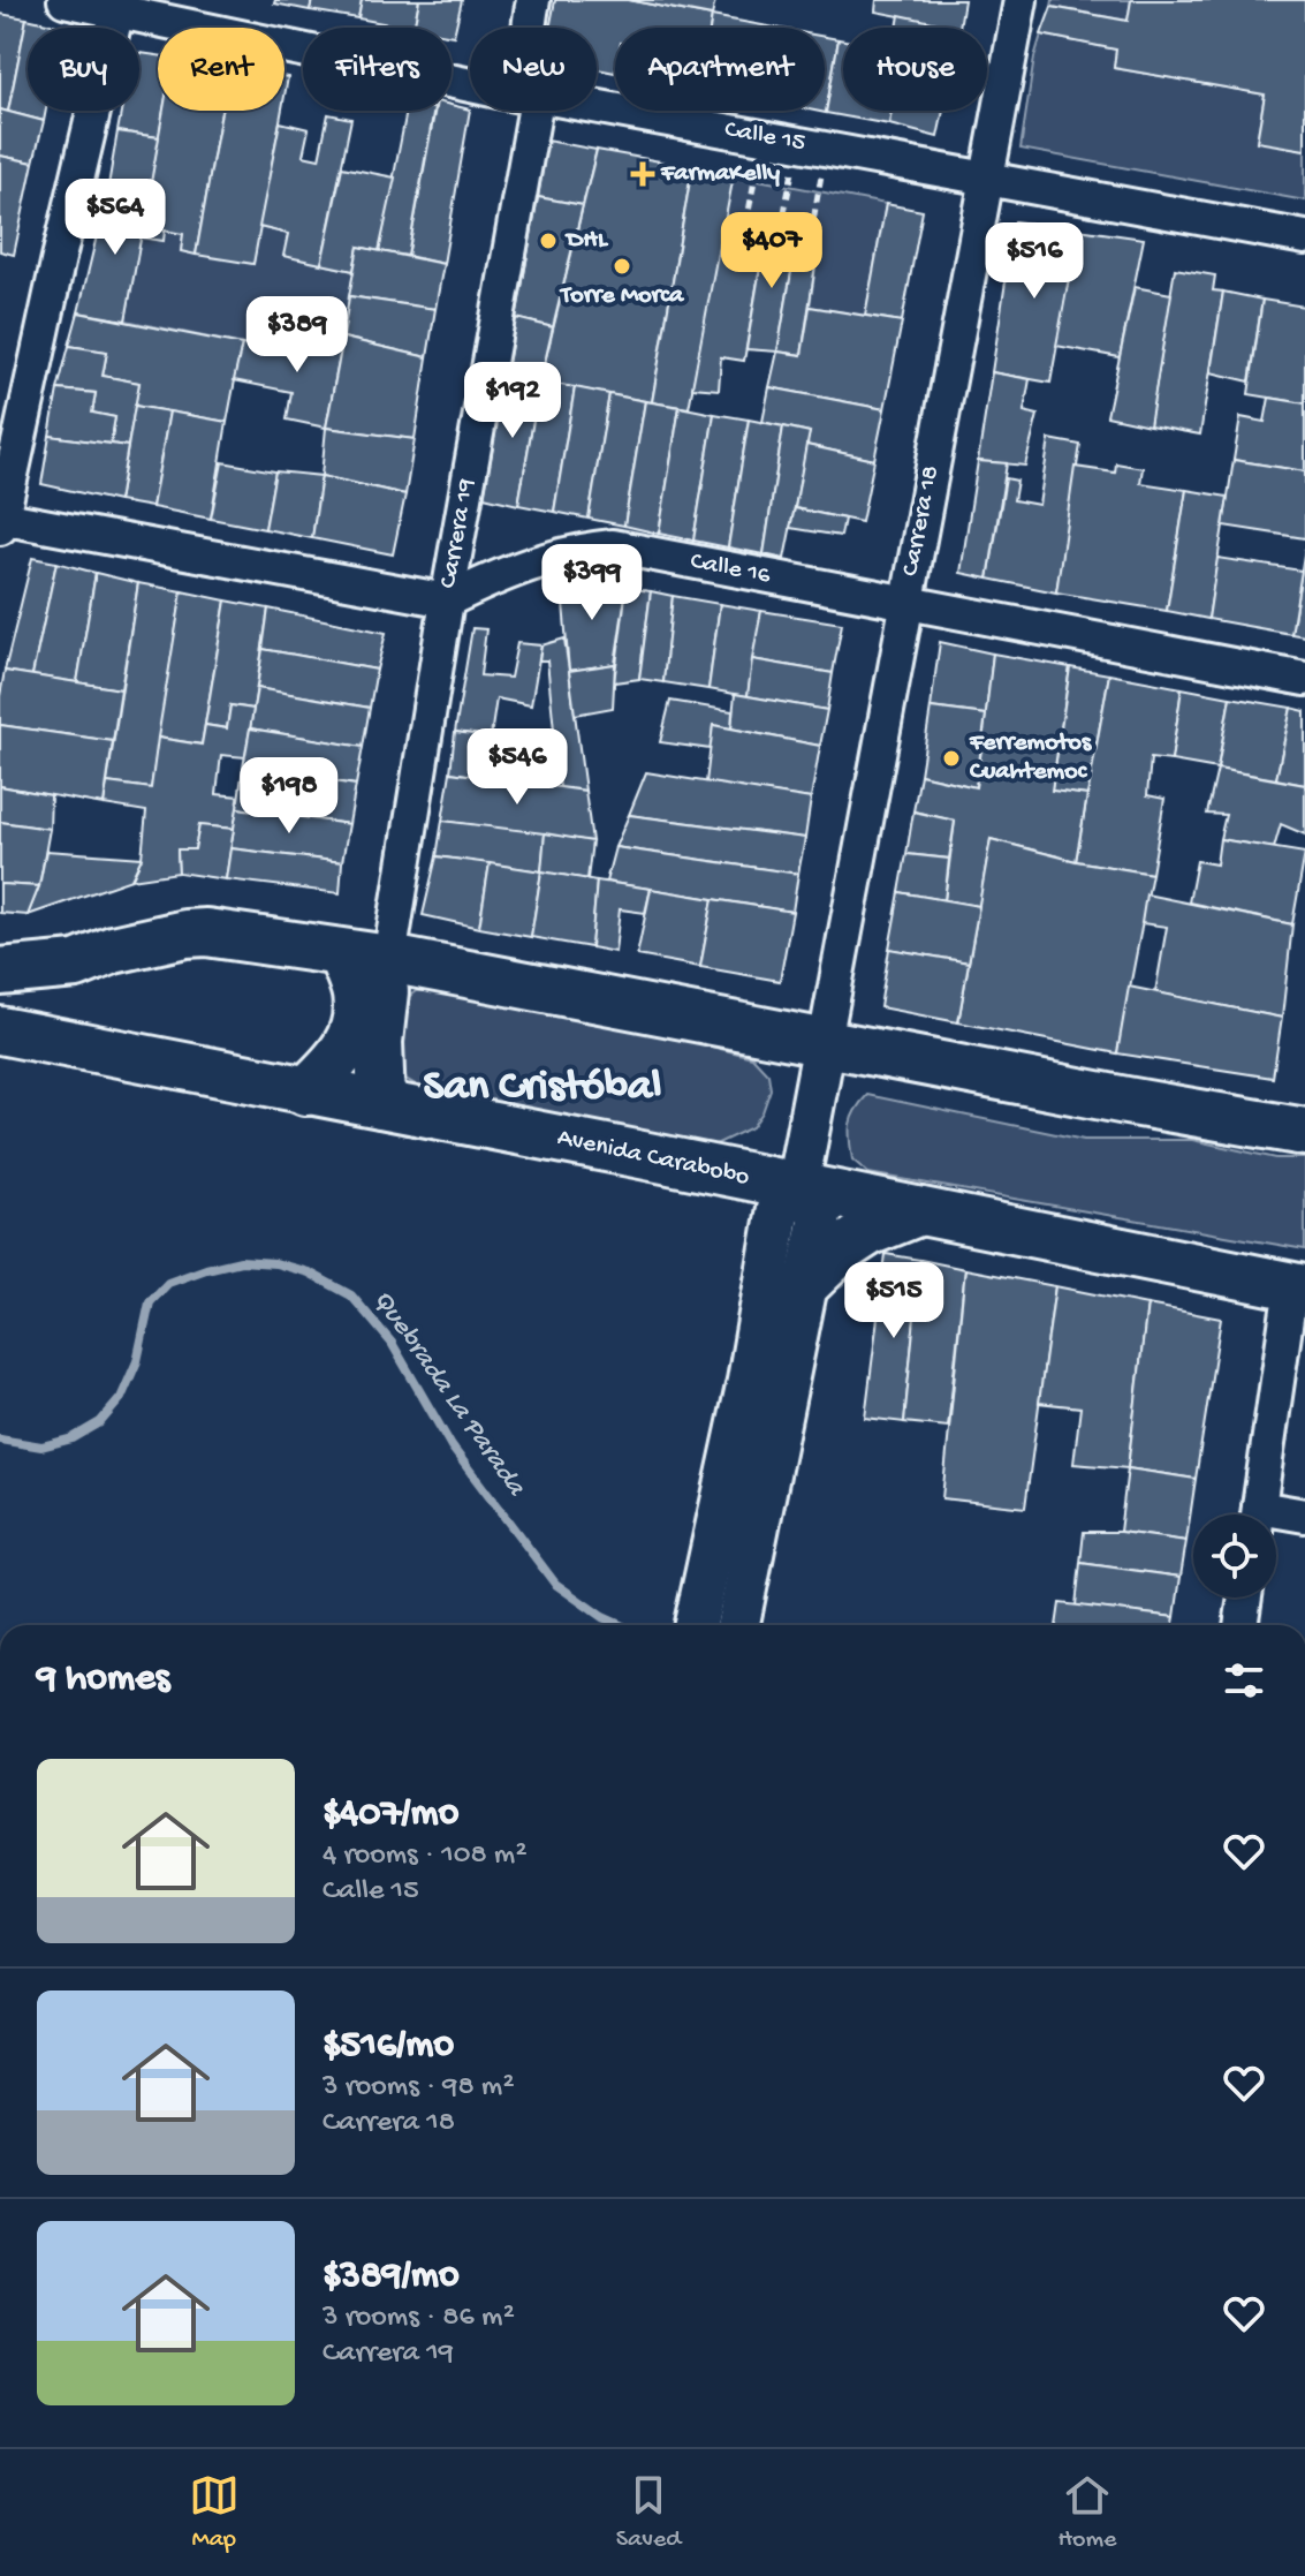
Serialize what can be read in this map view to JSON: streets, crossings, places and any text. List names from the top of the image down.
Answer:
{
  "streets": {
    "main road": ["Avenida Carabobo"],
    "street": [
      "Calle 15",
      "Carrera 18",
      "Carrera 19",
      "Calle 16"
    ]
  },
  "crossings": [
    ["Calle 15", "Carrera 18"],
    ["Carrera 18", "Calle 16"],
    ["Carrera 19", "Calle 16"]
  ],
  "districts": ["San Cristóbal"],
  "water": ["Quebrada La Parada"],
  "places": {
    "health": ["FarmaKelly"],
    "other": ["DHL", "Torre Morca", "Ferremotos Cuahtemoc"]
  },
  "page": {
    "chip": [
      "Buy",
      "Rent",
      "Filters",
      "New",
      "Apartment",
      "House"
    ],
    "price": [
      "$564",
      "$407",
      "$516",
      "$389",
      "$192",
      "$399",
      "$546",
      "$198",
      "$515"
    ],
    "heading": "9 homes",
    "list": [
      {
        "name": "$407/mo",
        "note": "4 rooms · 108 m² · Calle 15"
      },
      {
        "name": "$516/mo",
        "note": "3 rooms · 98 m² · Carrera 18"
      },
      {
        "name": "$389/mo",
        "note": "3 rooms · 86 m² · Carrera 19"
      }
    ],
    "tabs": ["Map", "Saved", "Home"]
  }
}
